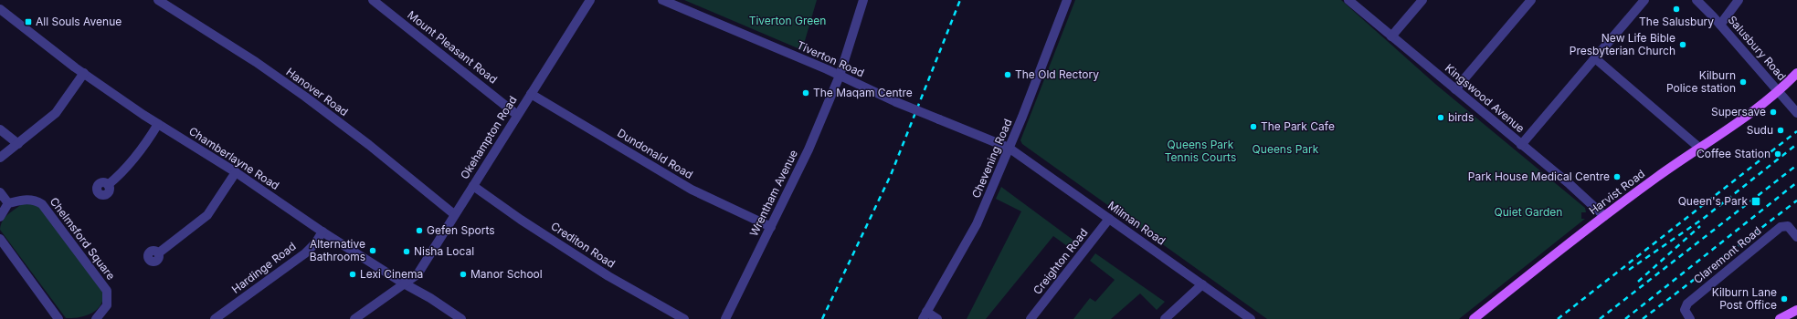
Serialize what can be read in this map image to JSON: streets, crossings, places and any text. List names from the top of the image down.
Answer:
{
  "streets": {
    "main road": ["Harvist Road"],
    "street": [
      "Mount Pleasant Road",
      "Salusbury Road",
      "Tiverton Road",
      "Hanover Road",
      "Kingswood Avenue",
      "Okehampton Road",
      "Dundonald Road",
      "Chamberlayne Road",
      "Chevening Road",
      "Wrentham Avenue",
      "Milman Road",
      "Chelmsford Square",
      "Crediton Road",
      "Claremont Road",
      "Creighton Road",
      "Hardinge Road"
    ]
  },
  "crossings": [
    ["Mount Pleasant Road", "Okehampton Road"],
    ["Salusbury Road", "Harvist Road"],
    ["Tiverton Road", "Chevening Road"],
    ["Tiverton Road", "Wrentham Avenue"],
    ["Tiverton Road", "Milman Road"],
    ["Hanover Road", "Okehampton Road"],
    ["Kingswood Avenue", "Harvist Road"],
    ["Okehampton Road", "Dundonald Road"],
    ["Okehampton Road", "Chamberlayne Road"],
    ["Okehampton Road", "Crediton Road"],
    ["Dundonald Road", "Wrentham Avenue"],
    ["Chamberlayne Road", "Hardinge Road"],
    ["Chevening Road", "Milman Road"],
    ["Milman Road", "Creighton Road"]
  ],
  "parks": [
    "Tiverton Green",
    "Queens Park Tennis Courts",
    "Queens Park",
    "Quiet Garden"
  ],
  "places": {
    "other": [
      "The Salusbury",
      "New Life Bible Presbyterian Church",
      "The Old Rectory",
      "Kilburn Police station",
      "The Maqam Centre",
      "Supersave",
      "birds",
      "The Park Cafe",
      "Sudu",
      "Coffee Station",
      "Park House Medical Centre",
      "Gefen Sports",
      "Alternative Bathrooms",
      "Nisha Local",
      "Lexi Cinema",
      "Manor School",
      "Kilburn Lane Post Office"
    ],
    "transit": ["All Souls Avenue", "Queen's Park"]
  }
}
